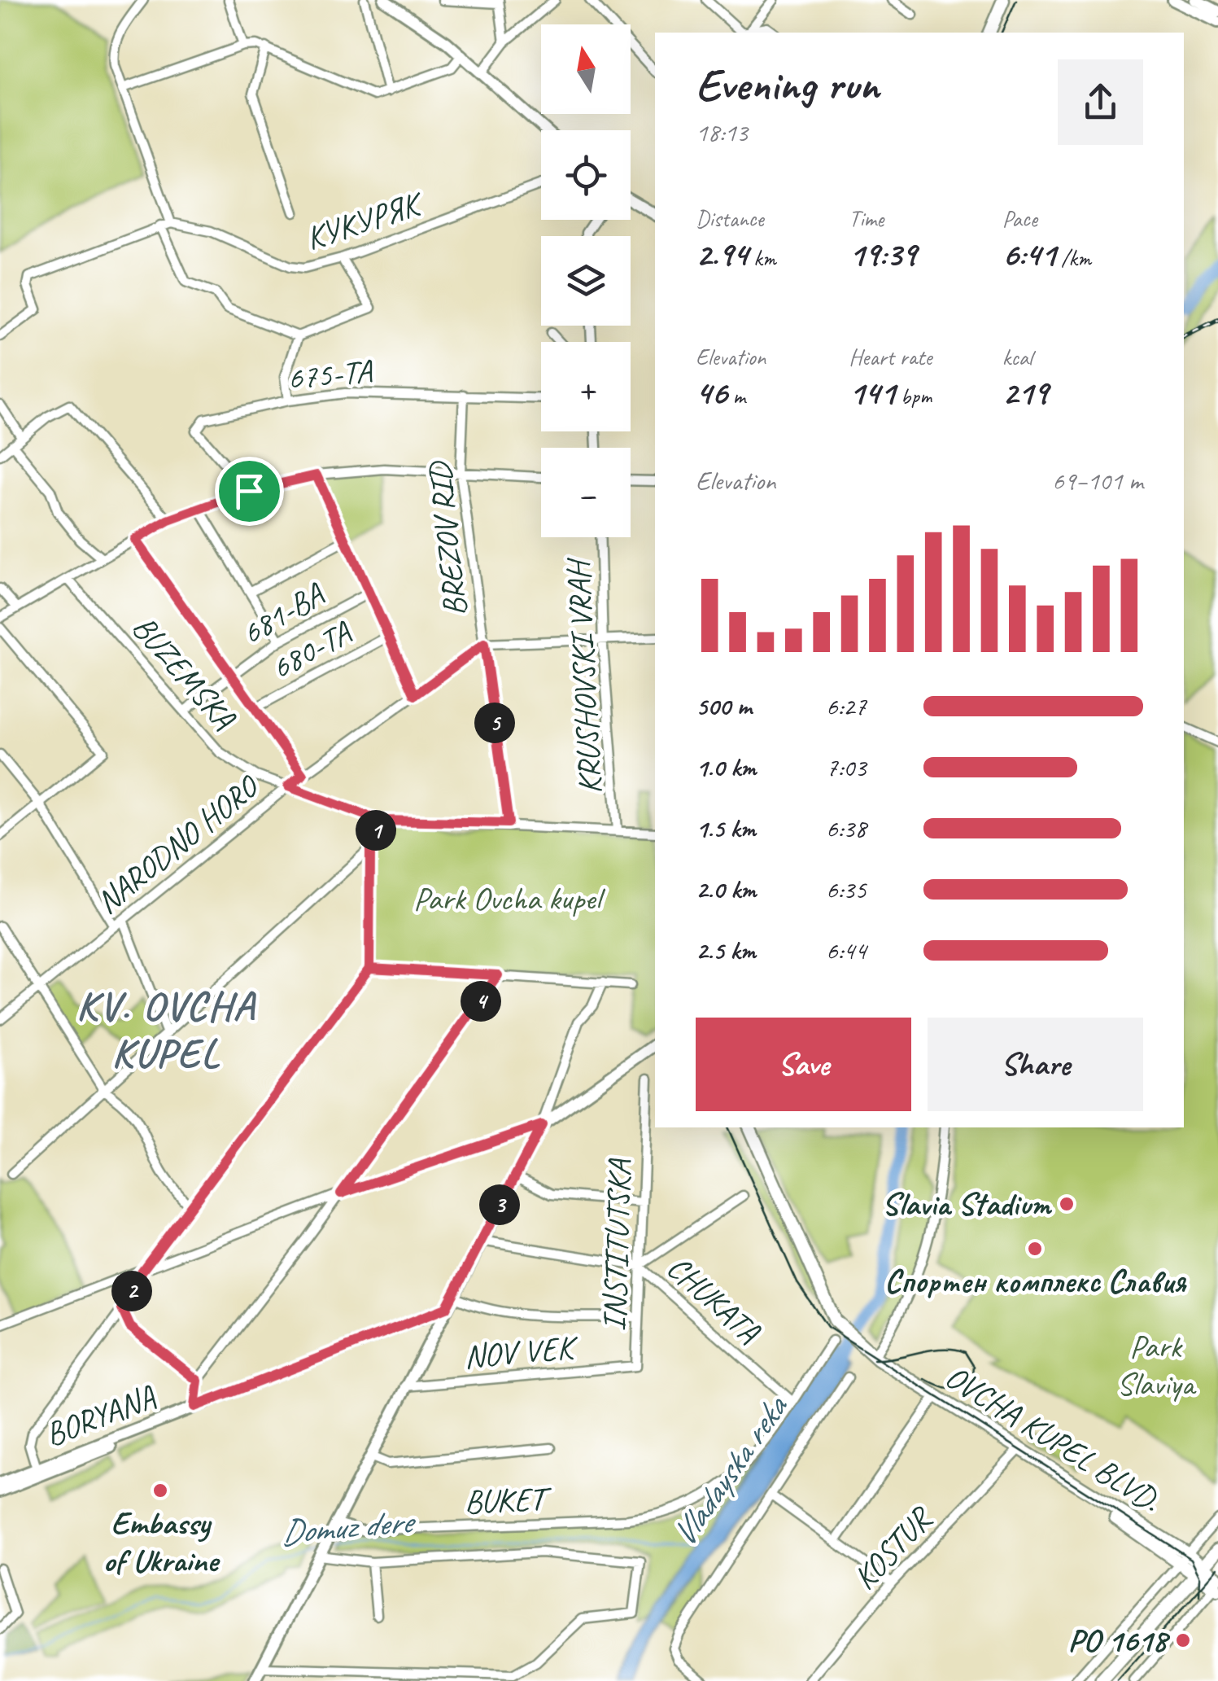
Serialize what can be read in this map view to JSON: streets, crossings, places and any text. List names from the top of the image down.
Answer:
{
  "streets": {
    "main road": ["OVCHA KUPEL BLVD."],
    "street": [
      "КУКУРЯК",
      "675-ТА",
      "BREZOV RID",
      "681-ВА",
      "680-ТА",
      "BUZEMSKA",
      "KRUSHOVSKI VRAH",
      "NARODNO HORO",
      "INSTITUTSKA",
      "CHUKATA",
      "NOV VEK",
      "BORYANA",
      "BUKET",
      "KOSTUR"
    ]
  },
  "crossings": [
    ["675-ТА", "BREZOV RID"],
    ["BREZOV RID", "BUZEMSKA"],
    ["BREZOV RID", "NARODNO HORO"],
    ["681-ВА", "BUZEMSKA"],
    ["BUZEMSKA", "KRUSHOVSKI VRAH"],
    ["BUZEMSKA", "NARODNO HORO"],
    ["INSTITUTSKA", "CHUKATA"],
    ["INSTITUTSKA", "NOV VEK"],
    ["CHUKATA", "BUKET"],
    ["OVCHA KUPEL BLVD.", "KOSTUR"]
  ],
  "districts": ["KV. OVCHA KUPEL"],
  "water": ["Vladayska reka", "Domuz dere"],
  "parks": ["Park Ovcha kupel", "Park Slaviya"],
  "places": [
    "Slavia Stadium",
    "Спортен комплекс Славия",
    "Embassy of Ukraine",
    "PO 1618"
  ],
  "north": "top",
  "page": {
    "map_buttons": ["+", "−"],
    "heading": ["Evening run", "18:13"],
    "stats": [
      ["Distance", "2.94 km"],
      ["Time", "19:39"],
      ["Pace", "6:41 /km"],
      ["Elevation", "46 m"],
      ["Heart rate", "141 bpm"],
      ["kcal", "219"]
    ],
    "chart": ["Elevation", "69–101 m"],
    "list": [
      {
        "name": "500 m",
        "note": "6:27"
      },
      {
        "name": "1.0 km",
        "note": "7:03"
      },
      {
        "name": "1.5 km",
        "note": "6:38"
      },
      {
        "name": "2.0 km",
        "note": "6:35"
      },
      {
        "name": "2.5 km",
        "note": "6:44"
      }
    ],
    "pins": [
      "5",
      "1",
      "4",
      "3",
      "2"
    ],
    "buttons": ["Save", "Share"]
  }
}
